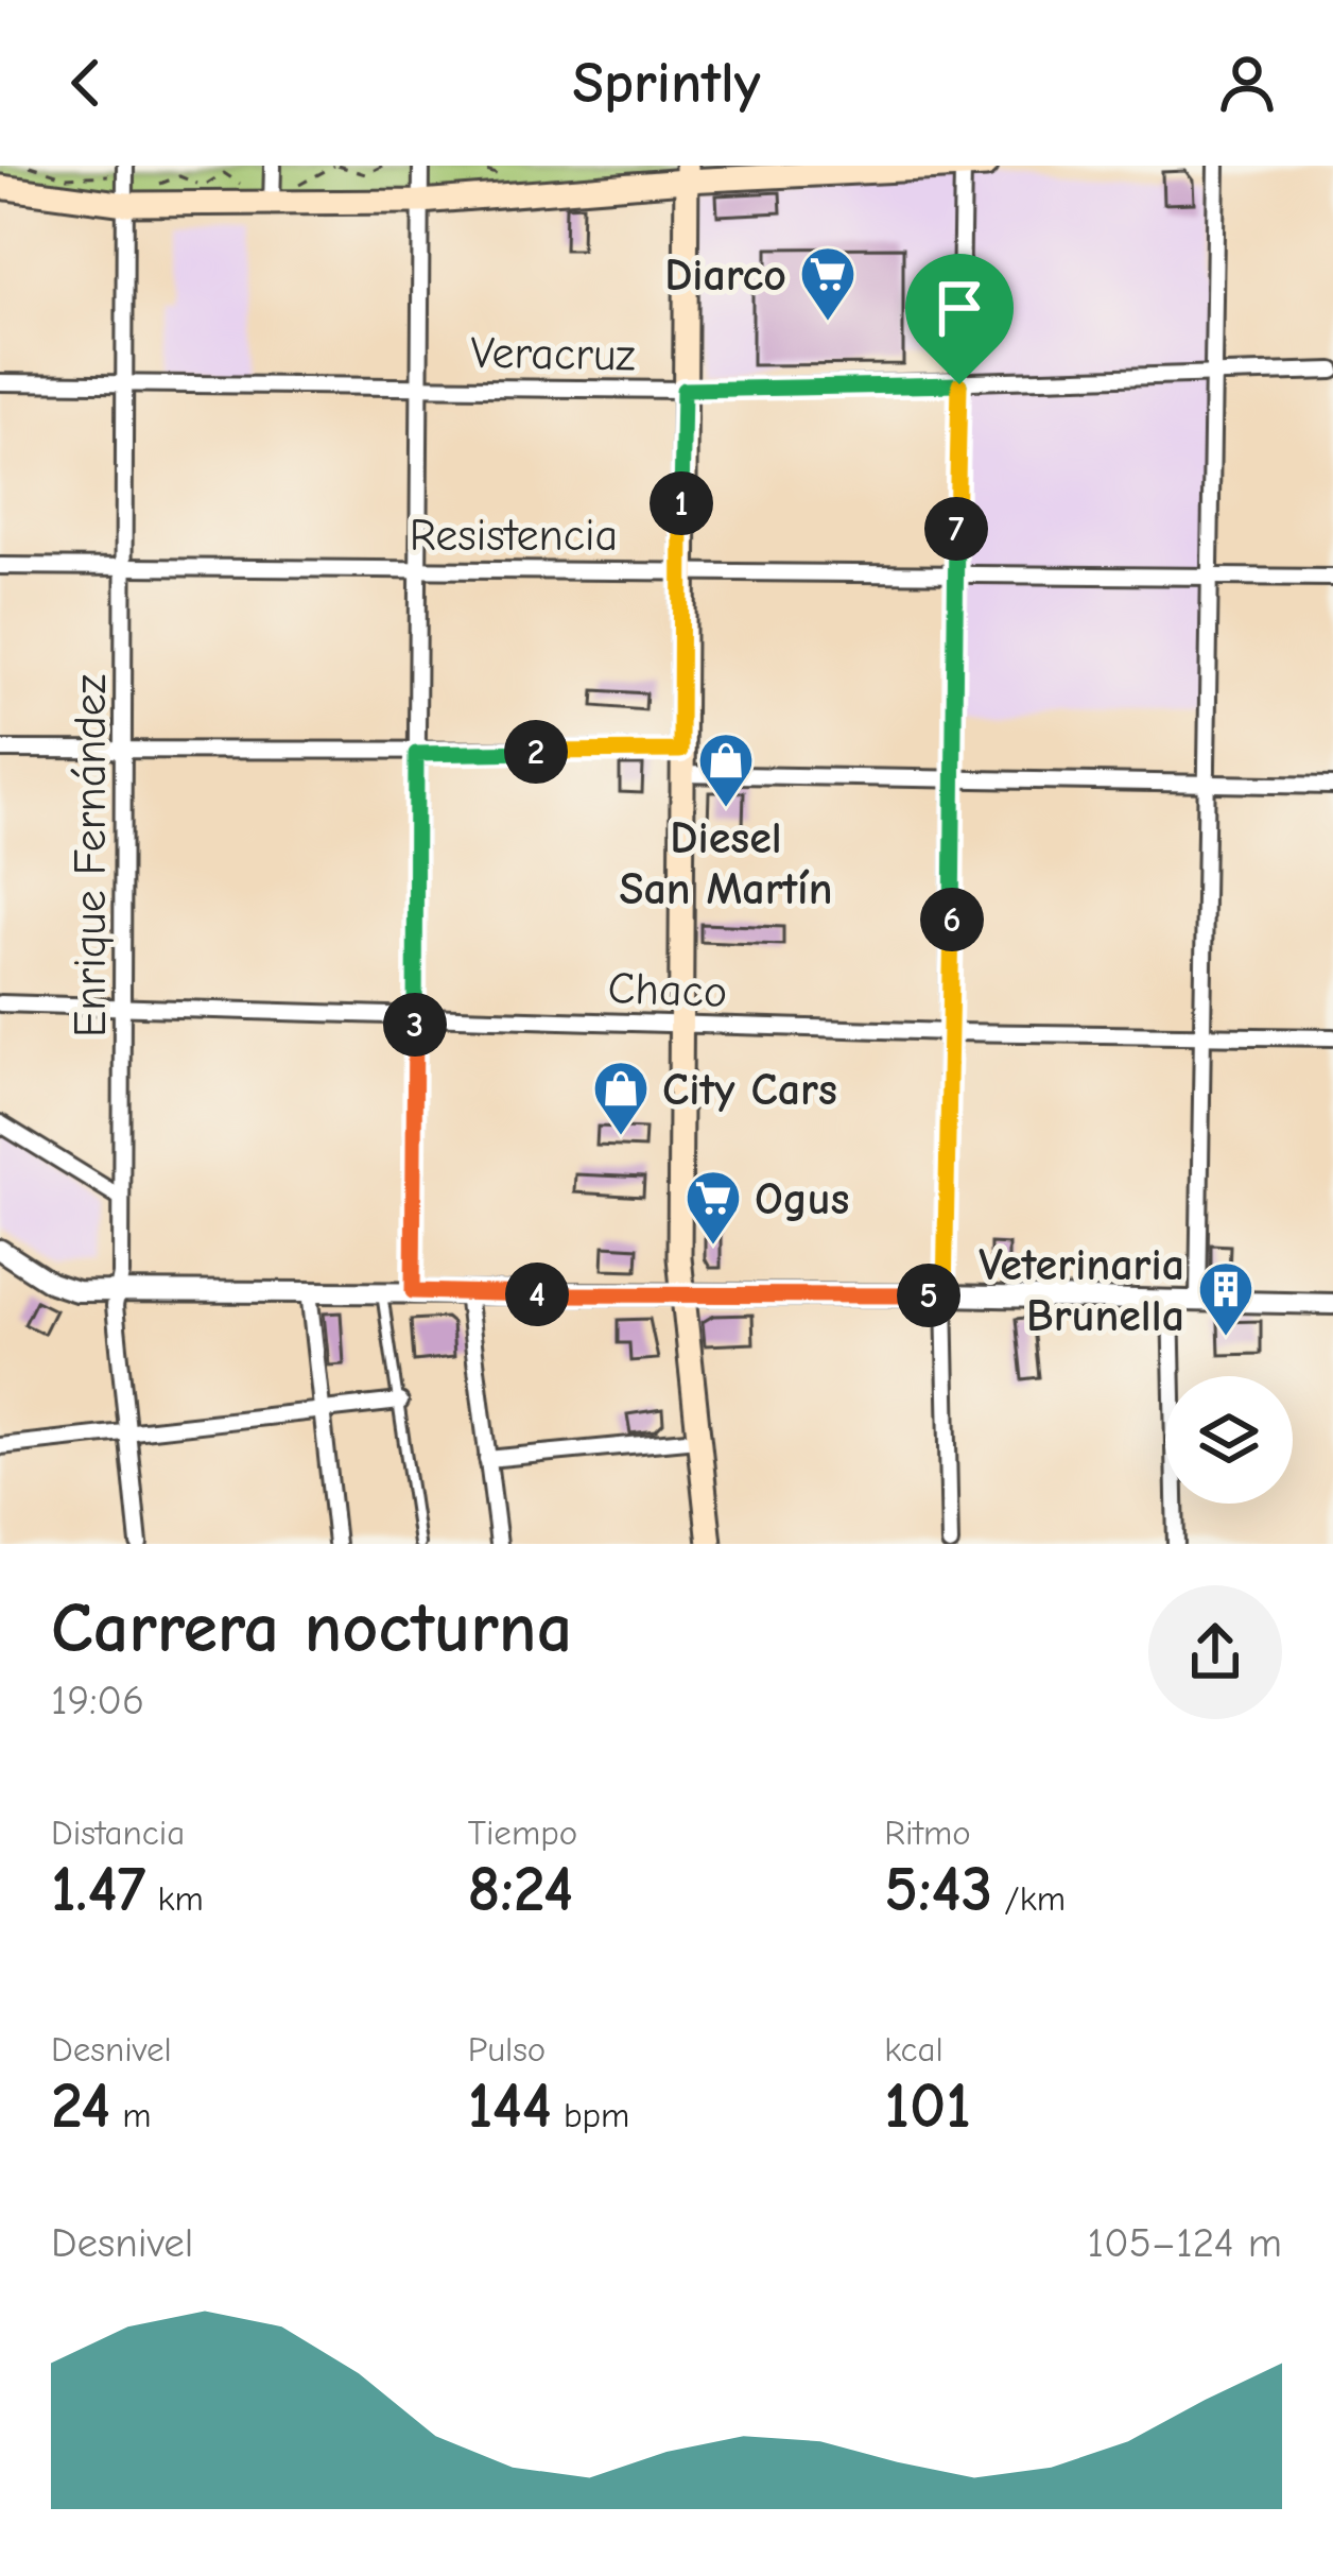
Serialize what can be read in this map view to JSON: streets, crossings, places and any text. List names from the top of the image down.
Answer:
{
  "streets": {
    "street": [
      "Veracruz",
      "Resistencia",
      "Enrique Fernández",
      "Chaco"
    ]
  },
  "crossings": [
    ["Veracruz", "Enrique Fernández"],
    ["Resistencia", "Enrique Fernández"],
    ["Enrique Fernández", "Chaco"]
  ],
  "places": {
    "supermarket": ["Diarco", "Ogus"],
    "shop": ["Diesel San Martín", "City Cars"],
    "building": ["Veterinaria Brunella"]
  },
  "page": {
    "header": "Sprintly",
    "pins": [
      "1",
      "7",
      "2",
      "6",
      "3",
      "4",
      "5"
    ],
    "heading": ["Carrera nocturna", "19:06"],
    "stats": [
      ["Distancia", "1.47 km"],
      ["Tiempo", "8:24"],
      ["Ritmo", "5:43 /km"],
      ["Desnivel", "24 m"],
      ["Pulso", "144 bpm"],
      ["kcal", "101"]
    ],
    "chart": ["Desnivel", "105–124 m"]
  }
}
